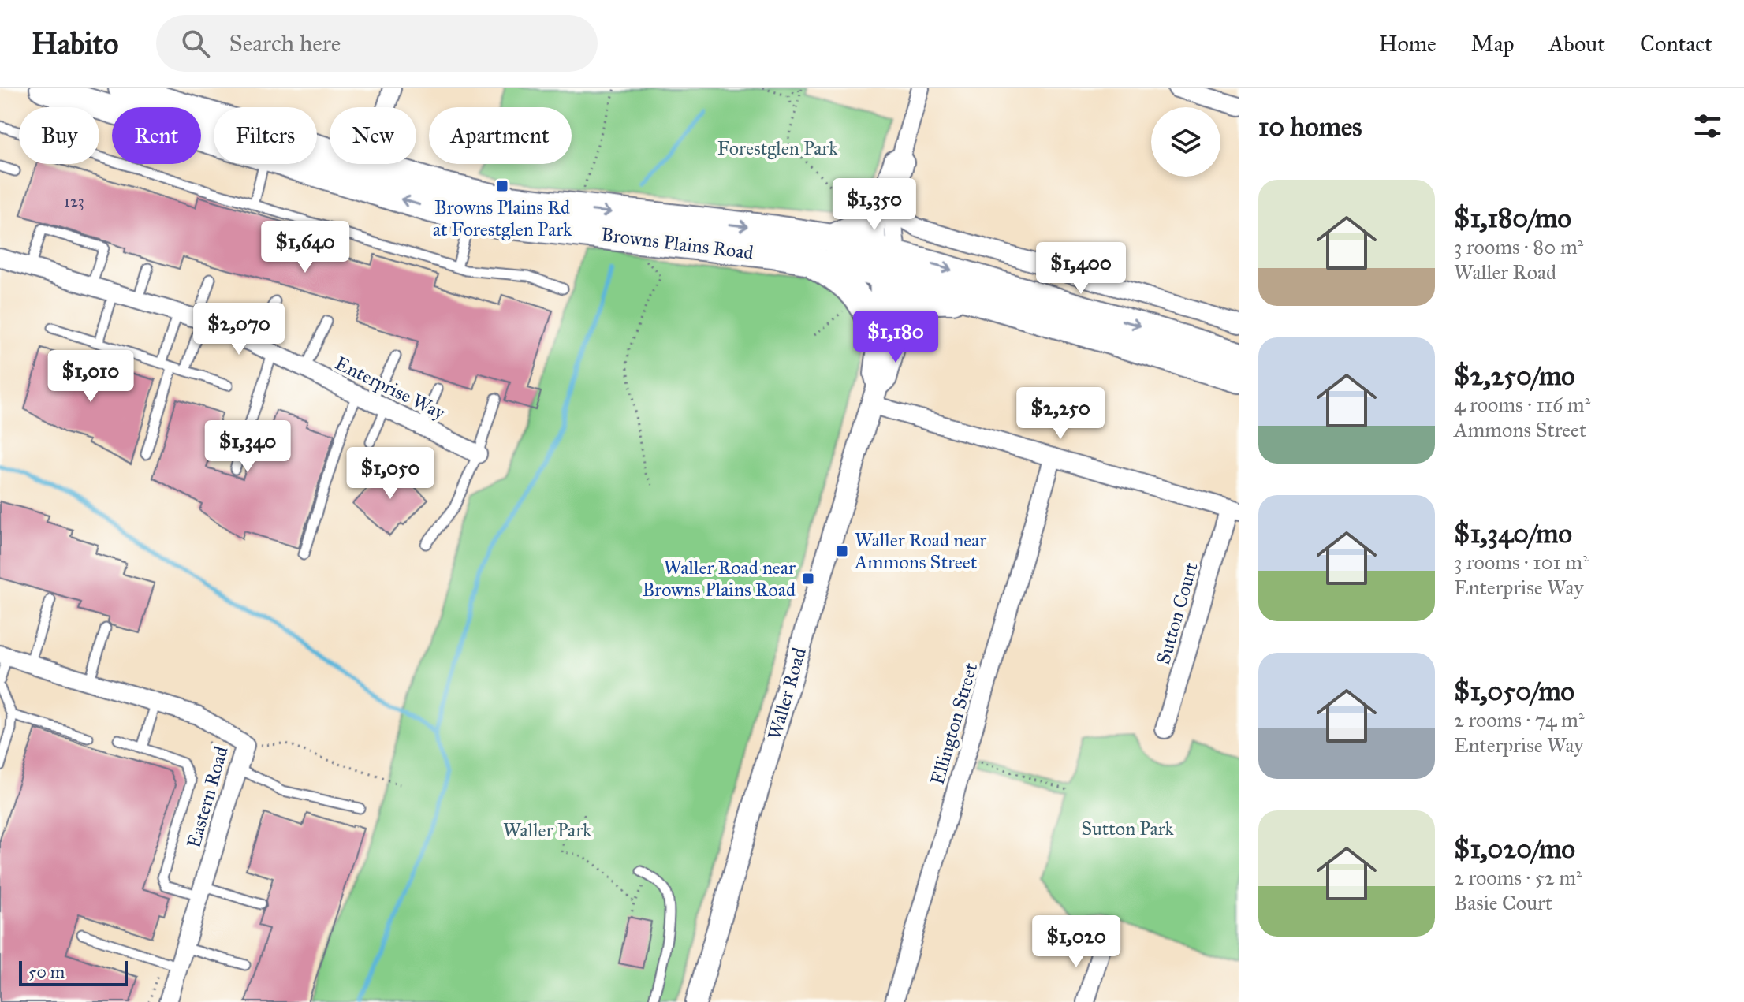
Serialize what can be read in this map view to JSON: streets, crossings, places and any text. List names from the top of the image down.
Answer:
{
  "streets": {
    "main road": ["Browns Plains Road"],
    "street": [
      "Enterprise Way",
      "Sutton Court",
      "Waller Road",
      "Ellington Street",
      "Eastern Road"
    ]
  },
  "crossings": [
    ["Browns Plains Road", "Waller Road"]
  ],
  "parks": ["Forestglen Park", "Sutton Park", "Waller Park"],
  "places": {
    "transit": ["Browns Plains Rd at Forestglen Park", "Waller Road near Ammons Street", "Waller Road near Browns Plains Road"]
  },
  "house_numbers": ["123"],
  "scale_bar": "50 m",
  "page": {
    "header": "Habito",
    "search": "Search here",
    "nav": [
      "Home",
      "Map",
      "About",
      "Contact"
    ],
    "heading": "10 homes",
    "chip": [
      "Buy",
      "Rent",
      "Filters",
      "New",
      "Apartment"
    ],
    "list": [
      {
        "name": "$1,180/mo",
        "note": "3 rooms · 80 m² · Waller Road"
      },
      {
        "name": "$2,250/mo",
        "note": "4 rooms · 116 m² · Ammons Street"
      },
      {
        "name": "$1,340/mo",
        "note": "3 rooms · 101 m² · Enterprise Way"
      },
      {
        "name": "$1,050/mo",
        "note": "2 rooms · 74 m² · Enterprise Way"
      },
      {
        "name": "$1,020/mo",
        "note": "2 rooms · 52 m² · Basie Court"
      }
    ],
    "price": [
      "$1,350",
      "$1,640",
      "$1,400",
      "$2,070",
      "$1,180",
      "$1,010",
      "$2,250",
      "$1,340",
      "$1,050",
      "$1,020"
    ],
    "scale": "50 m"
  }
}
